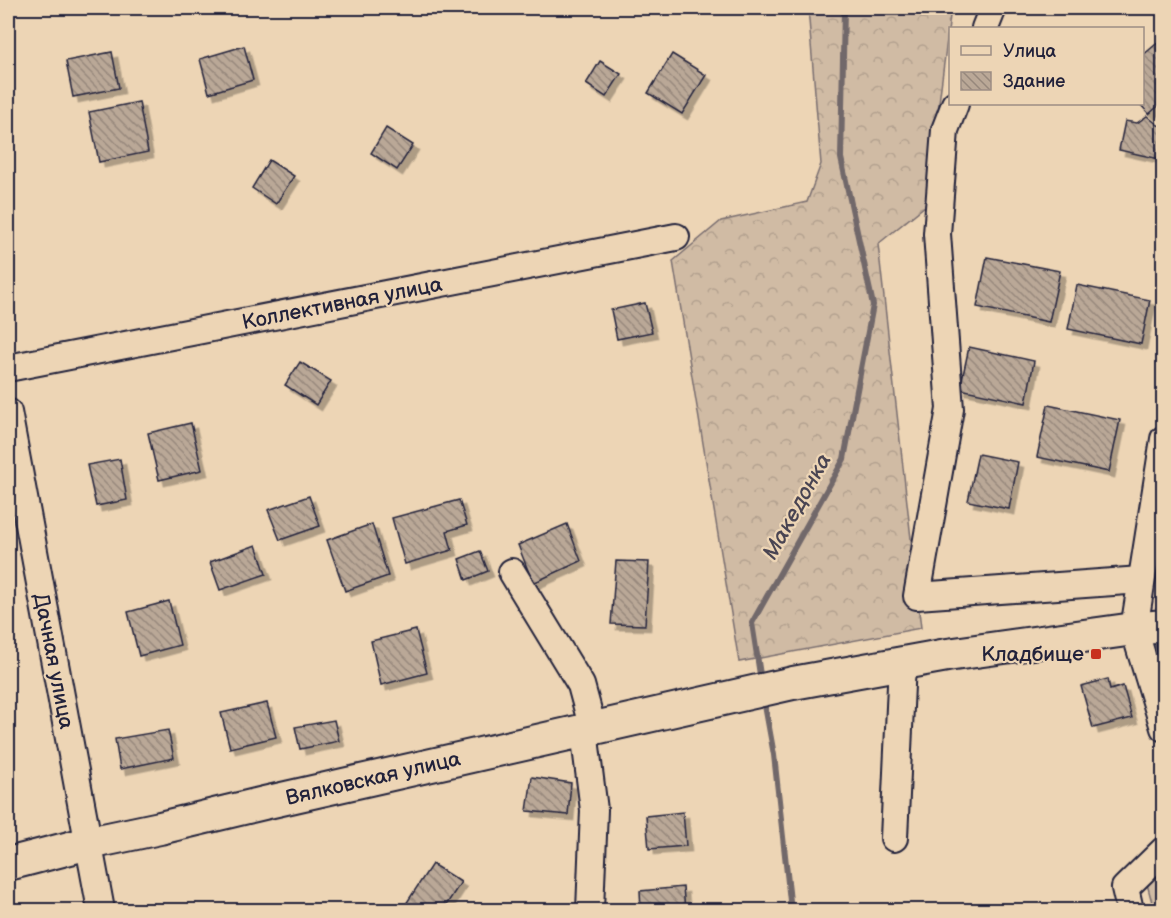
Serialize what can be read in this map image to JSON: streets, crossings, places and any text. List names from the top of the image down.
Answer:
{
  "streets": {
    "main road": ["Вялковская улица"],
    "street": ["Коллективная улица", "Дачная улица"]
  },
  "crossings": [
    ["Дачная улица", "Вялковская улица"]
  ],
  "water": ["Македонка"],
  "places": {
    "transit": ["Кладбище"]
  },
  "legend": ["Улица", "Здание"]
}
